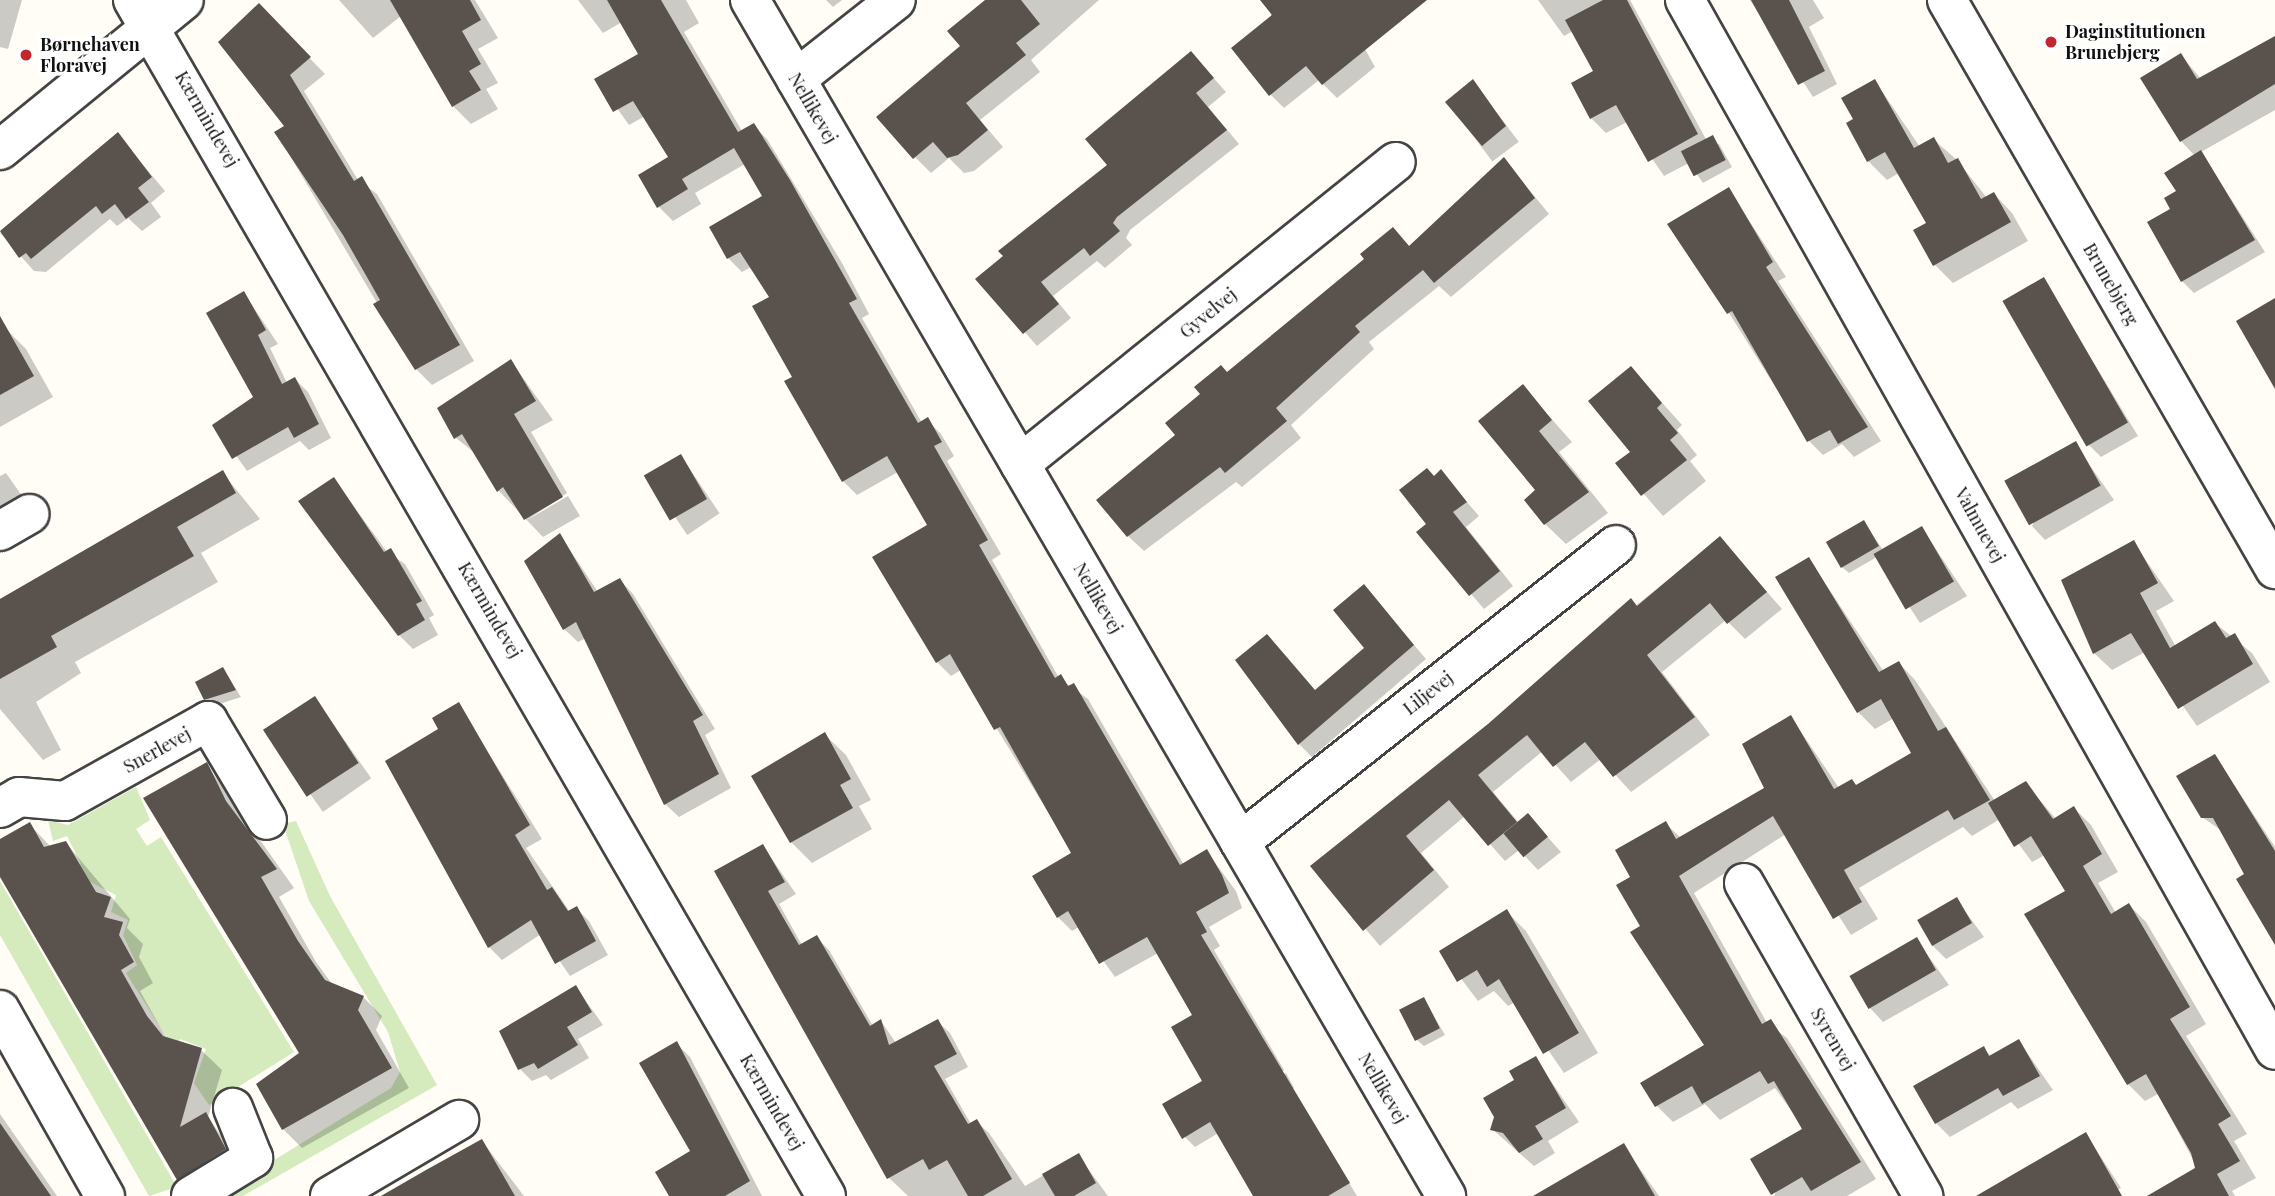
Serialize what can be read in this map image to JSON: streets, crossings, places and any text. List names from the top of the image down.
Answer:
{
  "streets": {
    "street": [
      "Nellikevej",
      "Kærmindevej",
      "Brunebjerg",
      "Gyvelvej",
      "Valmuevej",
      "Liljevej",
      "Snerlevej",
      "Syrenvej"
    ]
  },
  "crossings": [
    ["Nellikevej", "Gyvelvej"],
    ["Nellikevej", "Liljevej"]
  ],
  "places": ["Daginstitutionen Brunebjerg", "Børnehaven Floravej"]
}
